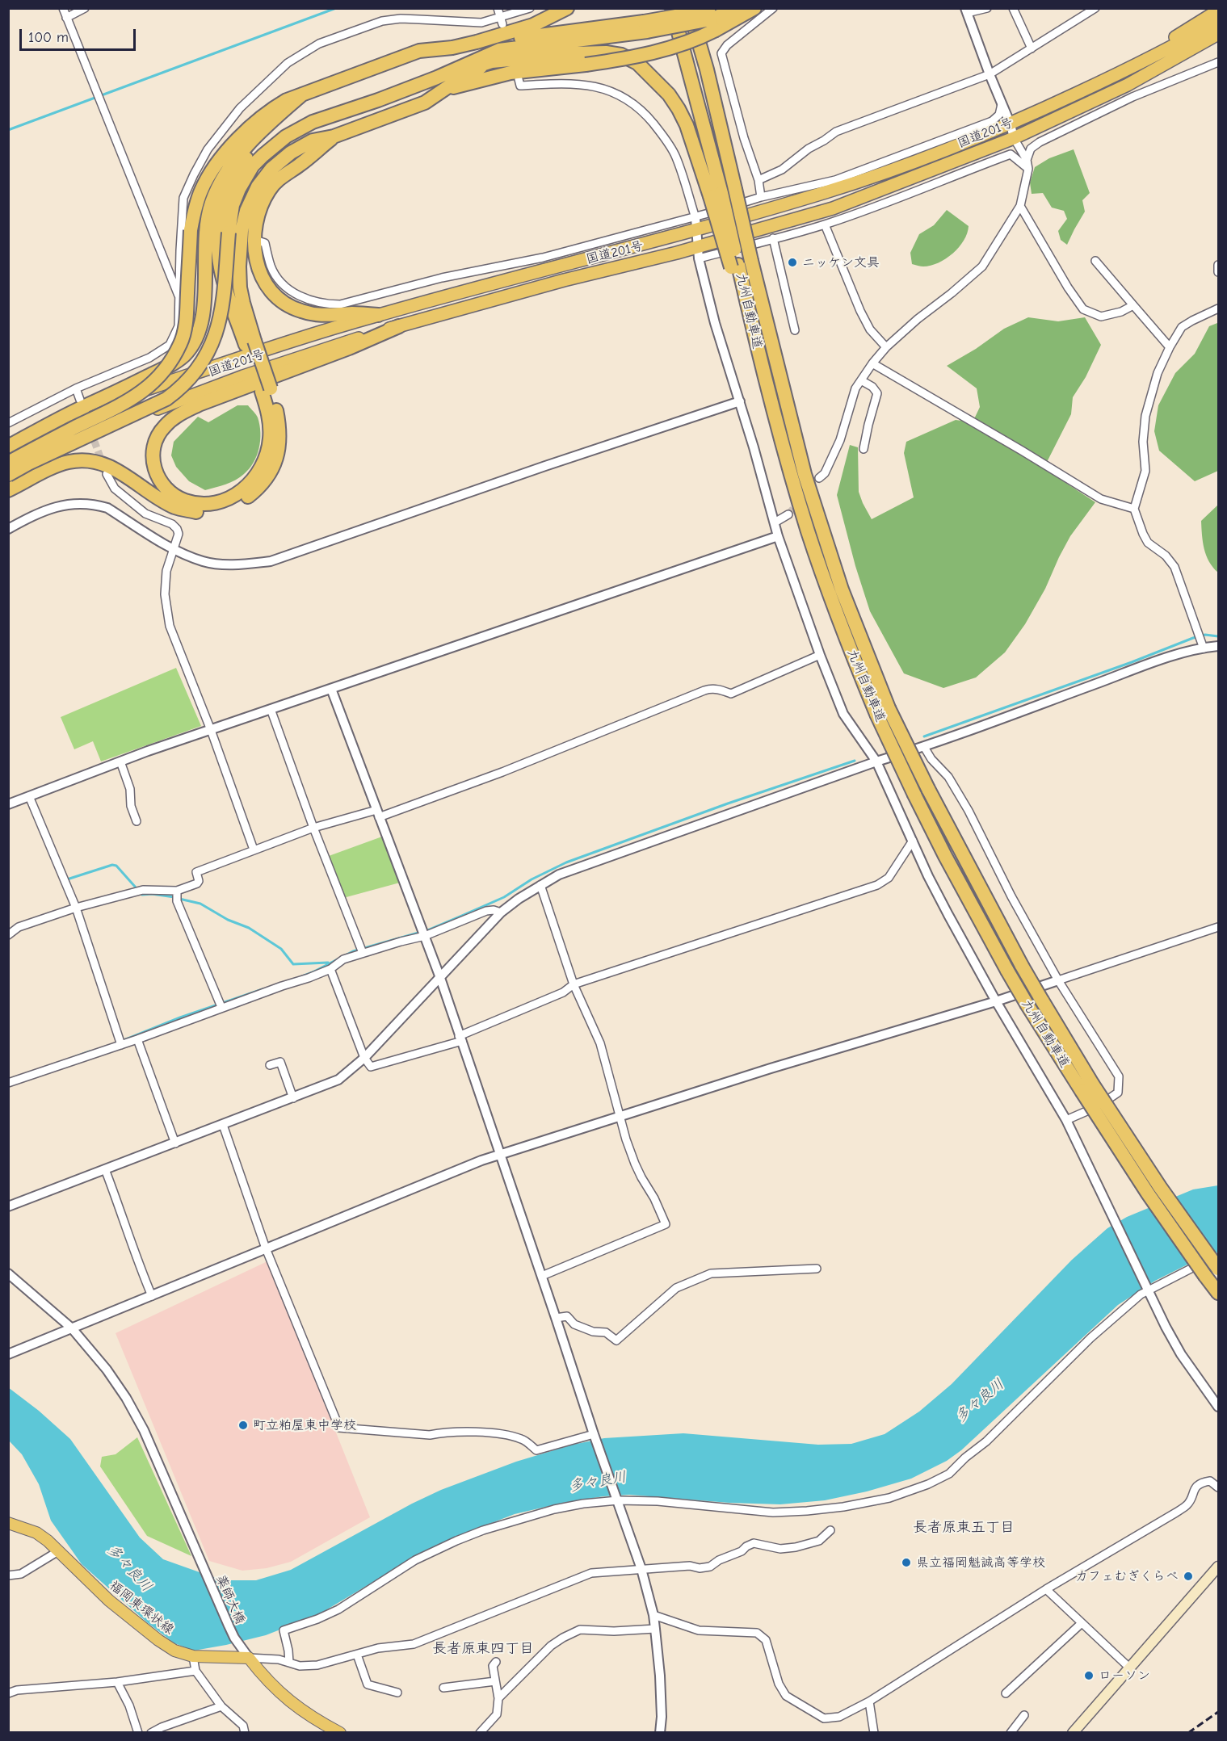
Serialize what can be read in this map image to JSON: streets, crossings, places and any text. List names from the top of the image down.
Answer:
{
  "streets": {
    "highway": ["国道201号", "九州自動車道"],
    "main road": ["福岡東環状線"],
    "street": ["薬師大橋"]
  },
  "crossings": [
    ["薬師大橋", "福岡東環状線"]
  ],
  "districts": ["長者原東五丁目", "長者原東四丁目"],
  "water": ["多々良川"],
  "places": [
    "ニッケン文具",
    "町立粕屋東中学校",
    "県立福岡魁誠高等学校",
    "カフェむぎくらべ",
    "ローソン"
  ],
  "scale_bar": "100 m"
}
